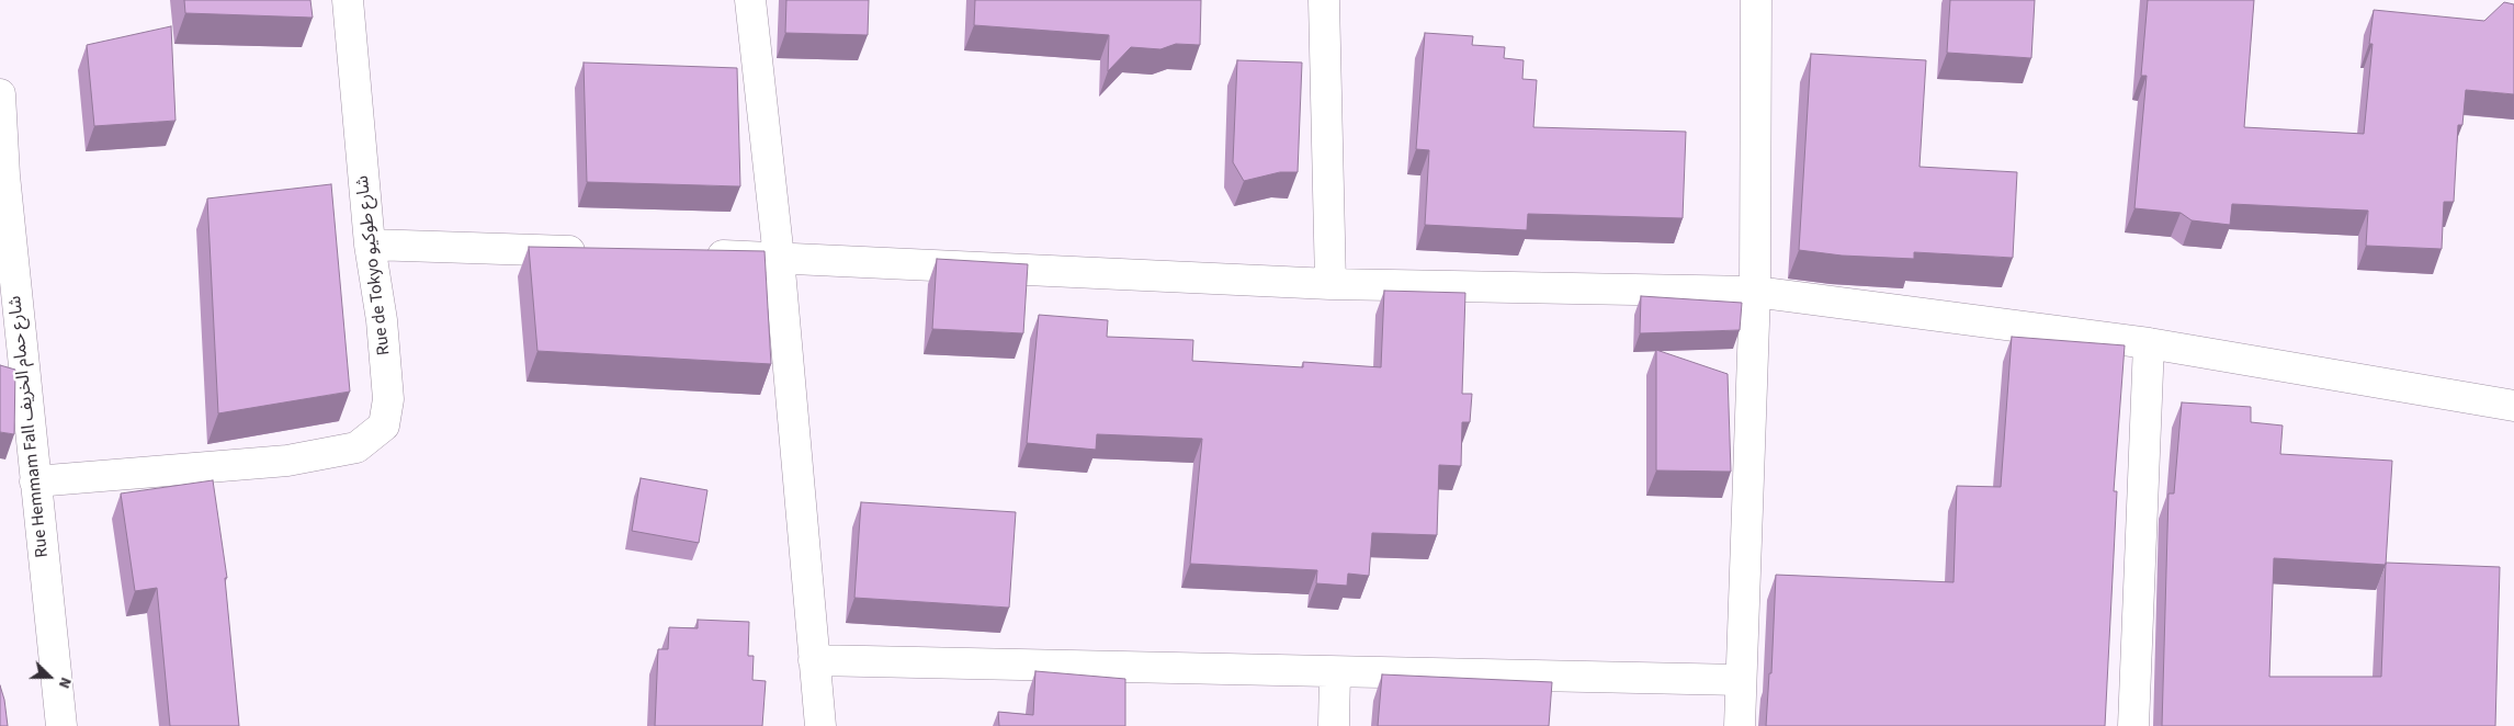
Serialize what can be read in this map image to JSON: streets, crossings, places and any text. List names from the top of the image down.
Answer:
{
  "streets": {
    "street": ["Rue de Tokyo شارع طوكيو", "Rue Hemmam Fall شارع حمام الخريف"]
  },
  "crossings": [
    ["Rue de Tokyo شارع طوكيو", "Rue Hemmam Fall شارع حمام الخريف"]
  ],
  "north": "right"
}
